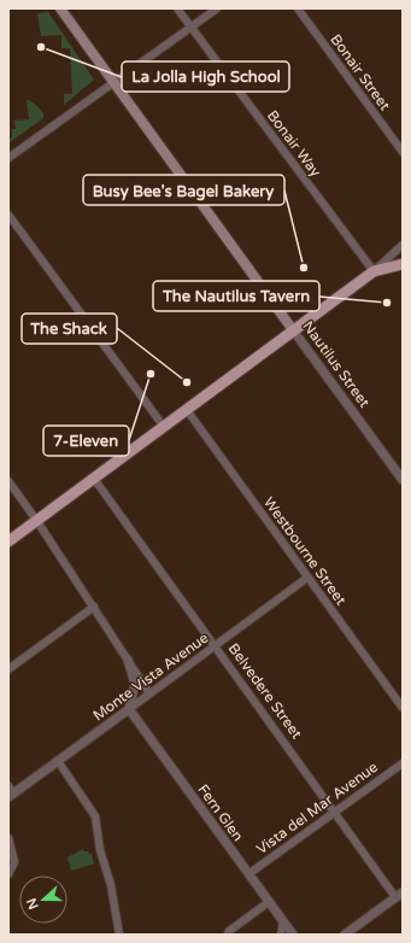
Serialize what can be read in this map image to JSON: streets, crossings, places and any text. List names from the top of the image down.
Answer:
{
  "streets": {
    "main road": ["Nautilus Street"],
    "street": [
      "Bonair Street",
      "Bonair Way",
      "Westbourne Street",
      "Monte Vista Avenue",
      "Belvedere Street",
      "Vista del Mar Avenue",
      "Fern Glen"
    ]
  },
  "crossings": [
    ["Westbourne Street", "Monte Vista Avenue"],
    ["Monte Vista Avenue", "Belvedere Street"],
    ["Monte Vista Avenue", "Fern Glen"],
    ["Belvedere Street", "Vista del Mar Avenue"],
    ["Vista del Mar Avenue", "Fern Glen"]
  ],
  "places": [
    "La Jolla High School",
    "Busy Bee's Bagel Bakery",
    "The Nautilus Tavern",
    "7-Eleven",
    "The Shack"
  ],
  "north": "left"
}
